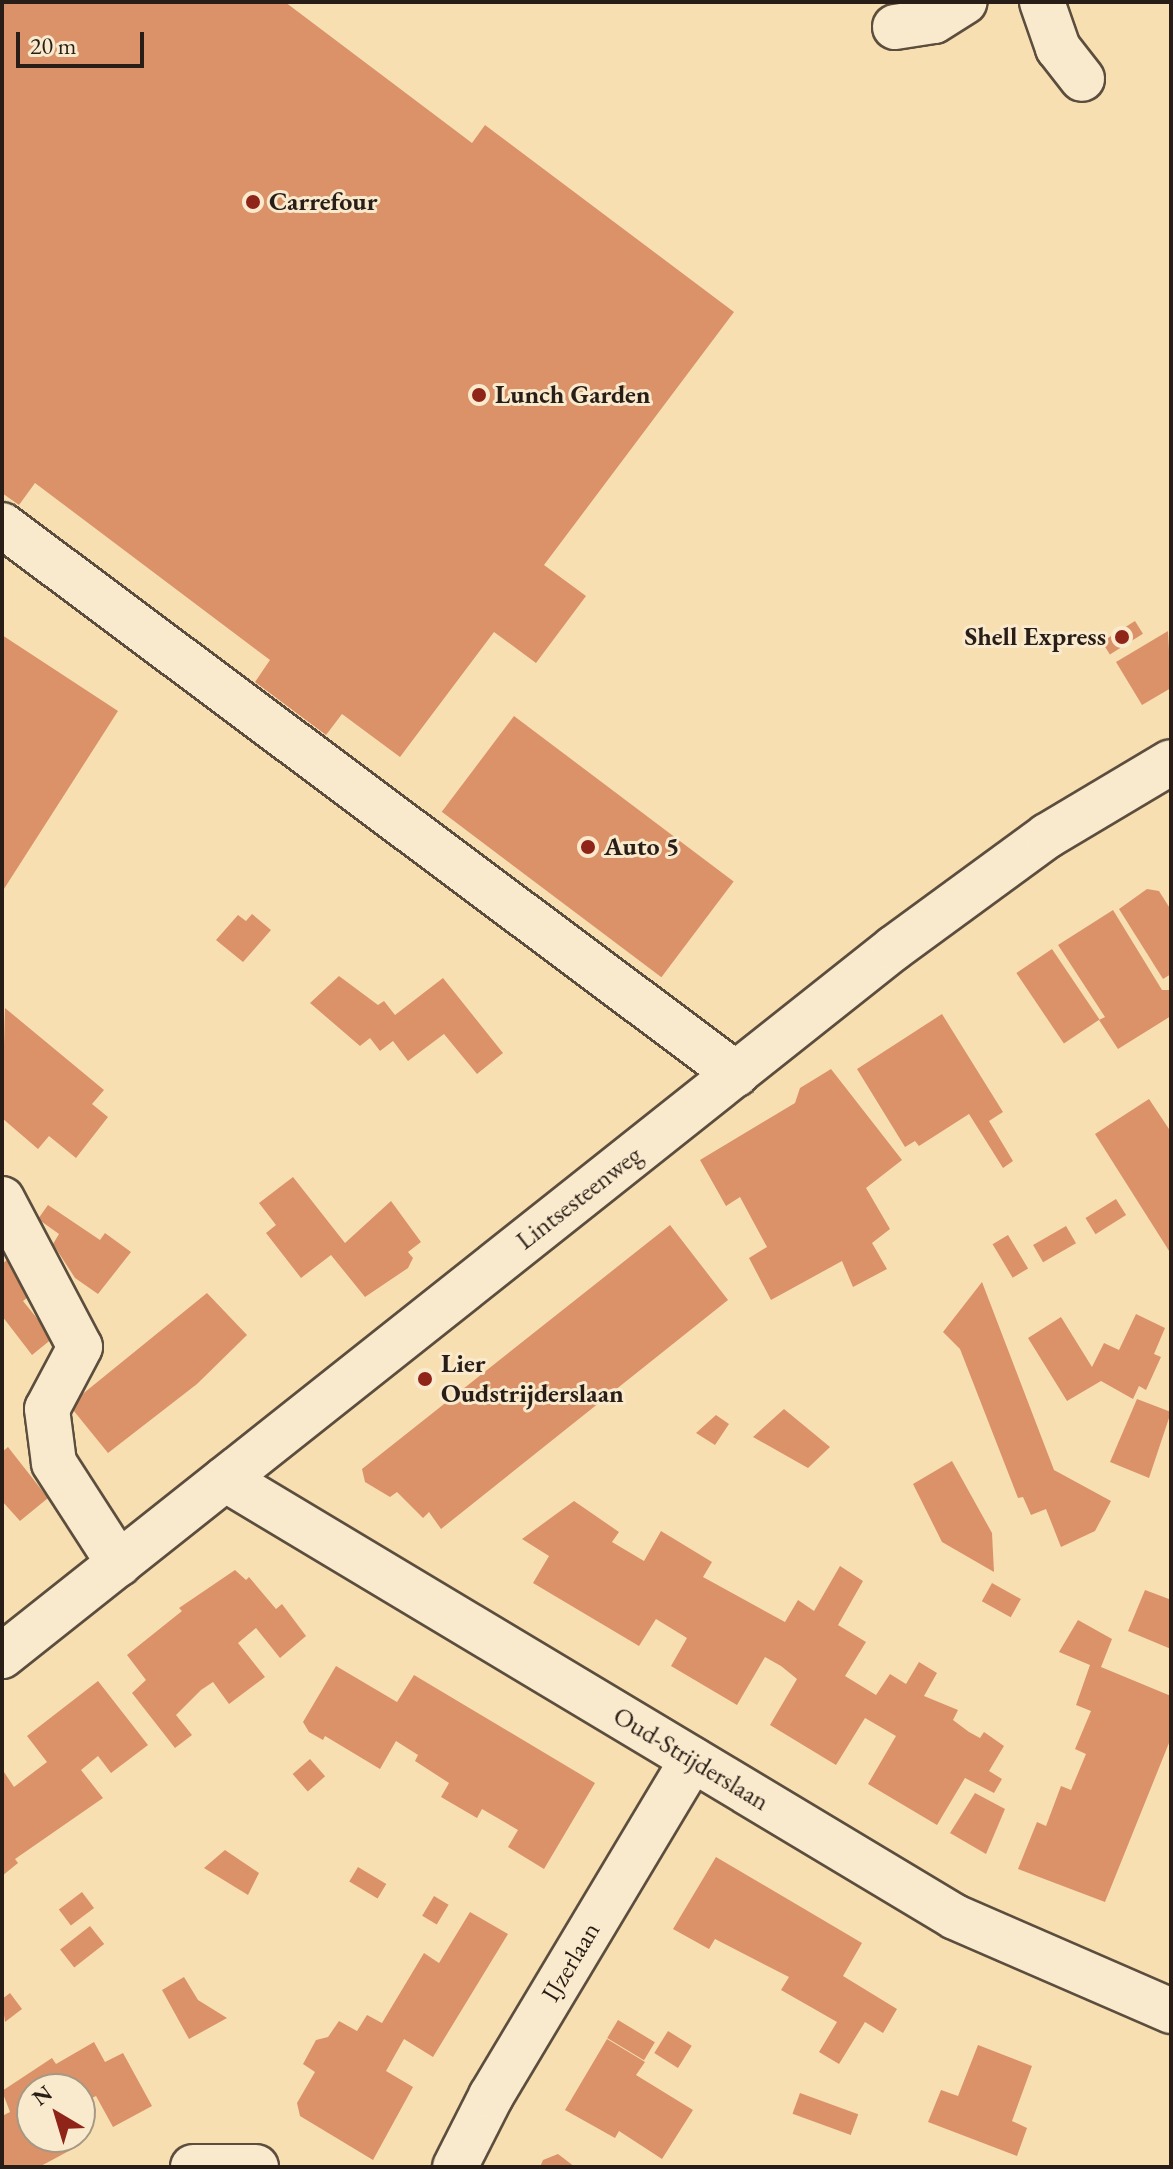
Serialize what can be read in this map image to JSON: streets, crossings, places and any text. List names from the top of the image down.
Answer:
{
  "streets": {
    "street": ["Lintsesteenweg", "Oud-Strijderslaan", "IJzerlaan"]
  },
  "crossings": [
    ["Lintsesteenweg", "Oud-Strijderslaan"],
    ["Oud-Strijderslaan", "IJzerlaan"]
  ],
  "places": [
    "Carrefour",
    "Lunch Garden",
    "Shell Express",
    "Auto 5",
    "Lier Oudstrijderslaan"
  ],
  "scale_bar": "20 m",
  "north": "top left"
}
